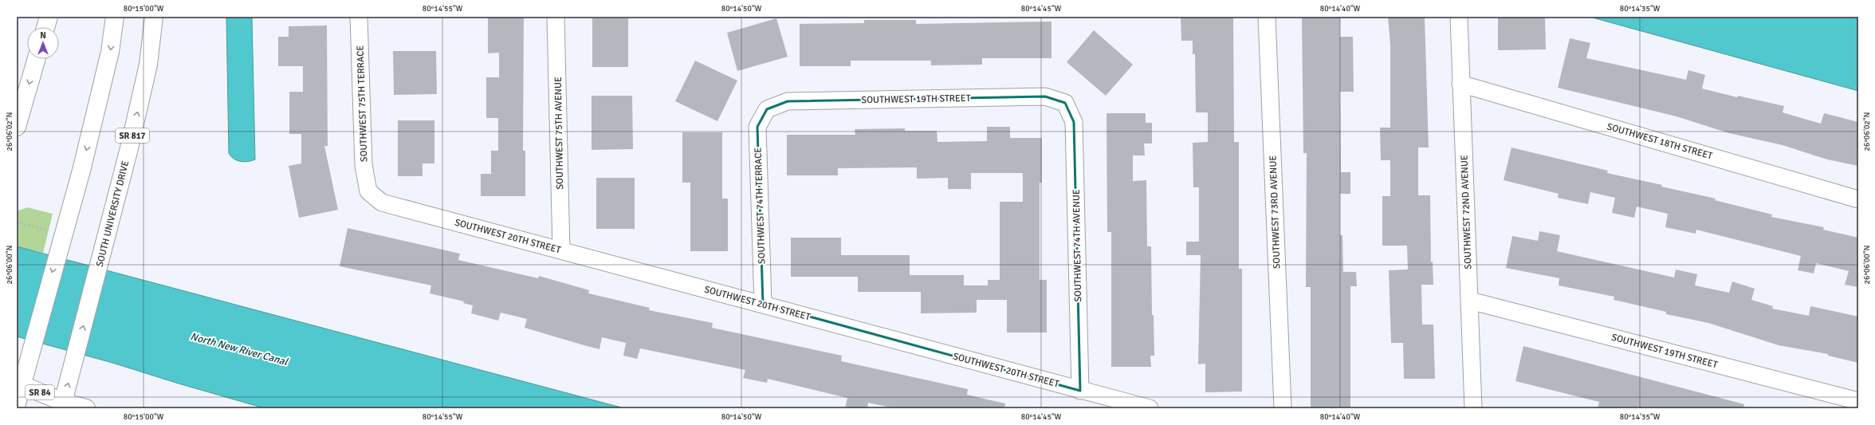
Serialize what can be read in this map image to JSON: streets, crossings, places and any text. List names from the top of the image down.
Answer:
{
  "streets": {
    "main road": ["SR 817", "SOUTH UNIVERSITY DRIVE", "SR 84"],
    "street": [
      "SOUTHWEST 19TH STREET",
      "SOUTHWEST 75TH TERRACE",
      "SOUTHWEST 75TH AVENUE",
      "SOUTHWEST 18TH STREET",
      "SOUTHWEST 74TH TERRACE",
      "SOUTHWEST 73RD AVENUE",
      "SOUTHWEST 72ND AVENUE",
      "SOUTHWEST 20TH STREET",
      "SOUTHWEST 74TH AVENUE"
    ]
  },
  "crossings": [
    ["SOUTHWEST 19TH STREET", "SOUTHWEST 74TH TERRACE"],
    ["SOUTHWEST 19TH STREET", "SOUTHWEST 72ND AVENUE"],
    ["SOUTHWEST 19TH STREET", "SOUTHWEST 74TH AVENUE"],
    ["SOUTHWEST 75TH TERRACE", "SOUTHWEST 20TH STREET"],
    ["SOUTHWEST 75TH AVENUE", "SOUTHWEST 20TH STREET"],
    ["SOUTHWEST 18TH STREET", "SOUTHWEST 72ND AVENUE"],
    ["SOUTHWEST 74TH TERRACE", "SOUTHWEST 20TH STREET"],
    ["SOUTH UNIVERSITY DRIVE", "SR 84"],
    ["SOUTHWEST 20TH STREET", "SOUTHWEST 74TH AVENUE"]
  ],
  "water": ["North New River Canal"],
  "north": "top",
  "coordinates": [
    "80°15'00\"W",
    "80°14'55\"W",
    "80°14'50\"W",
    "80°14'45\"W",
    "80°14'40\"W",
    "80°14'35\"W",
    "26°06'02\"N",
    "26°06'00\"N"
  ]
}
